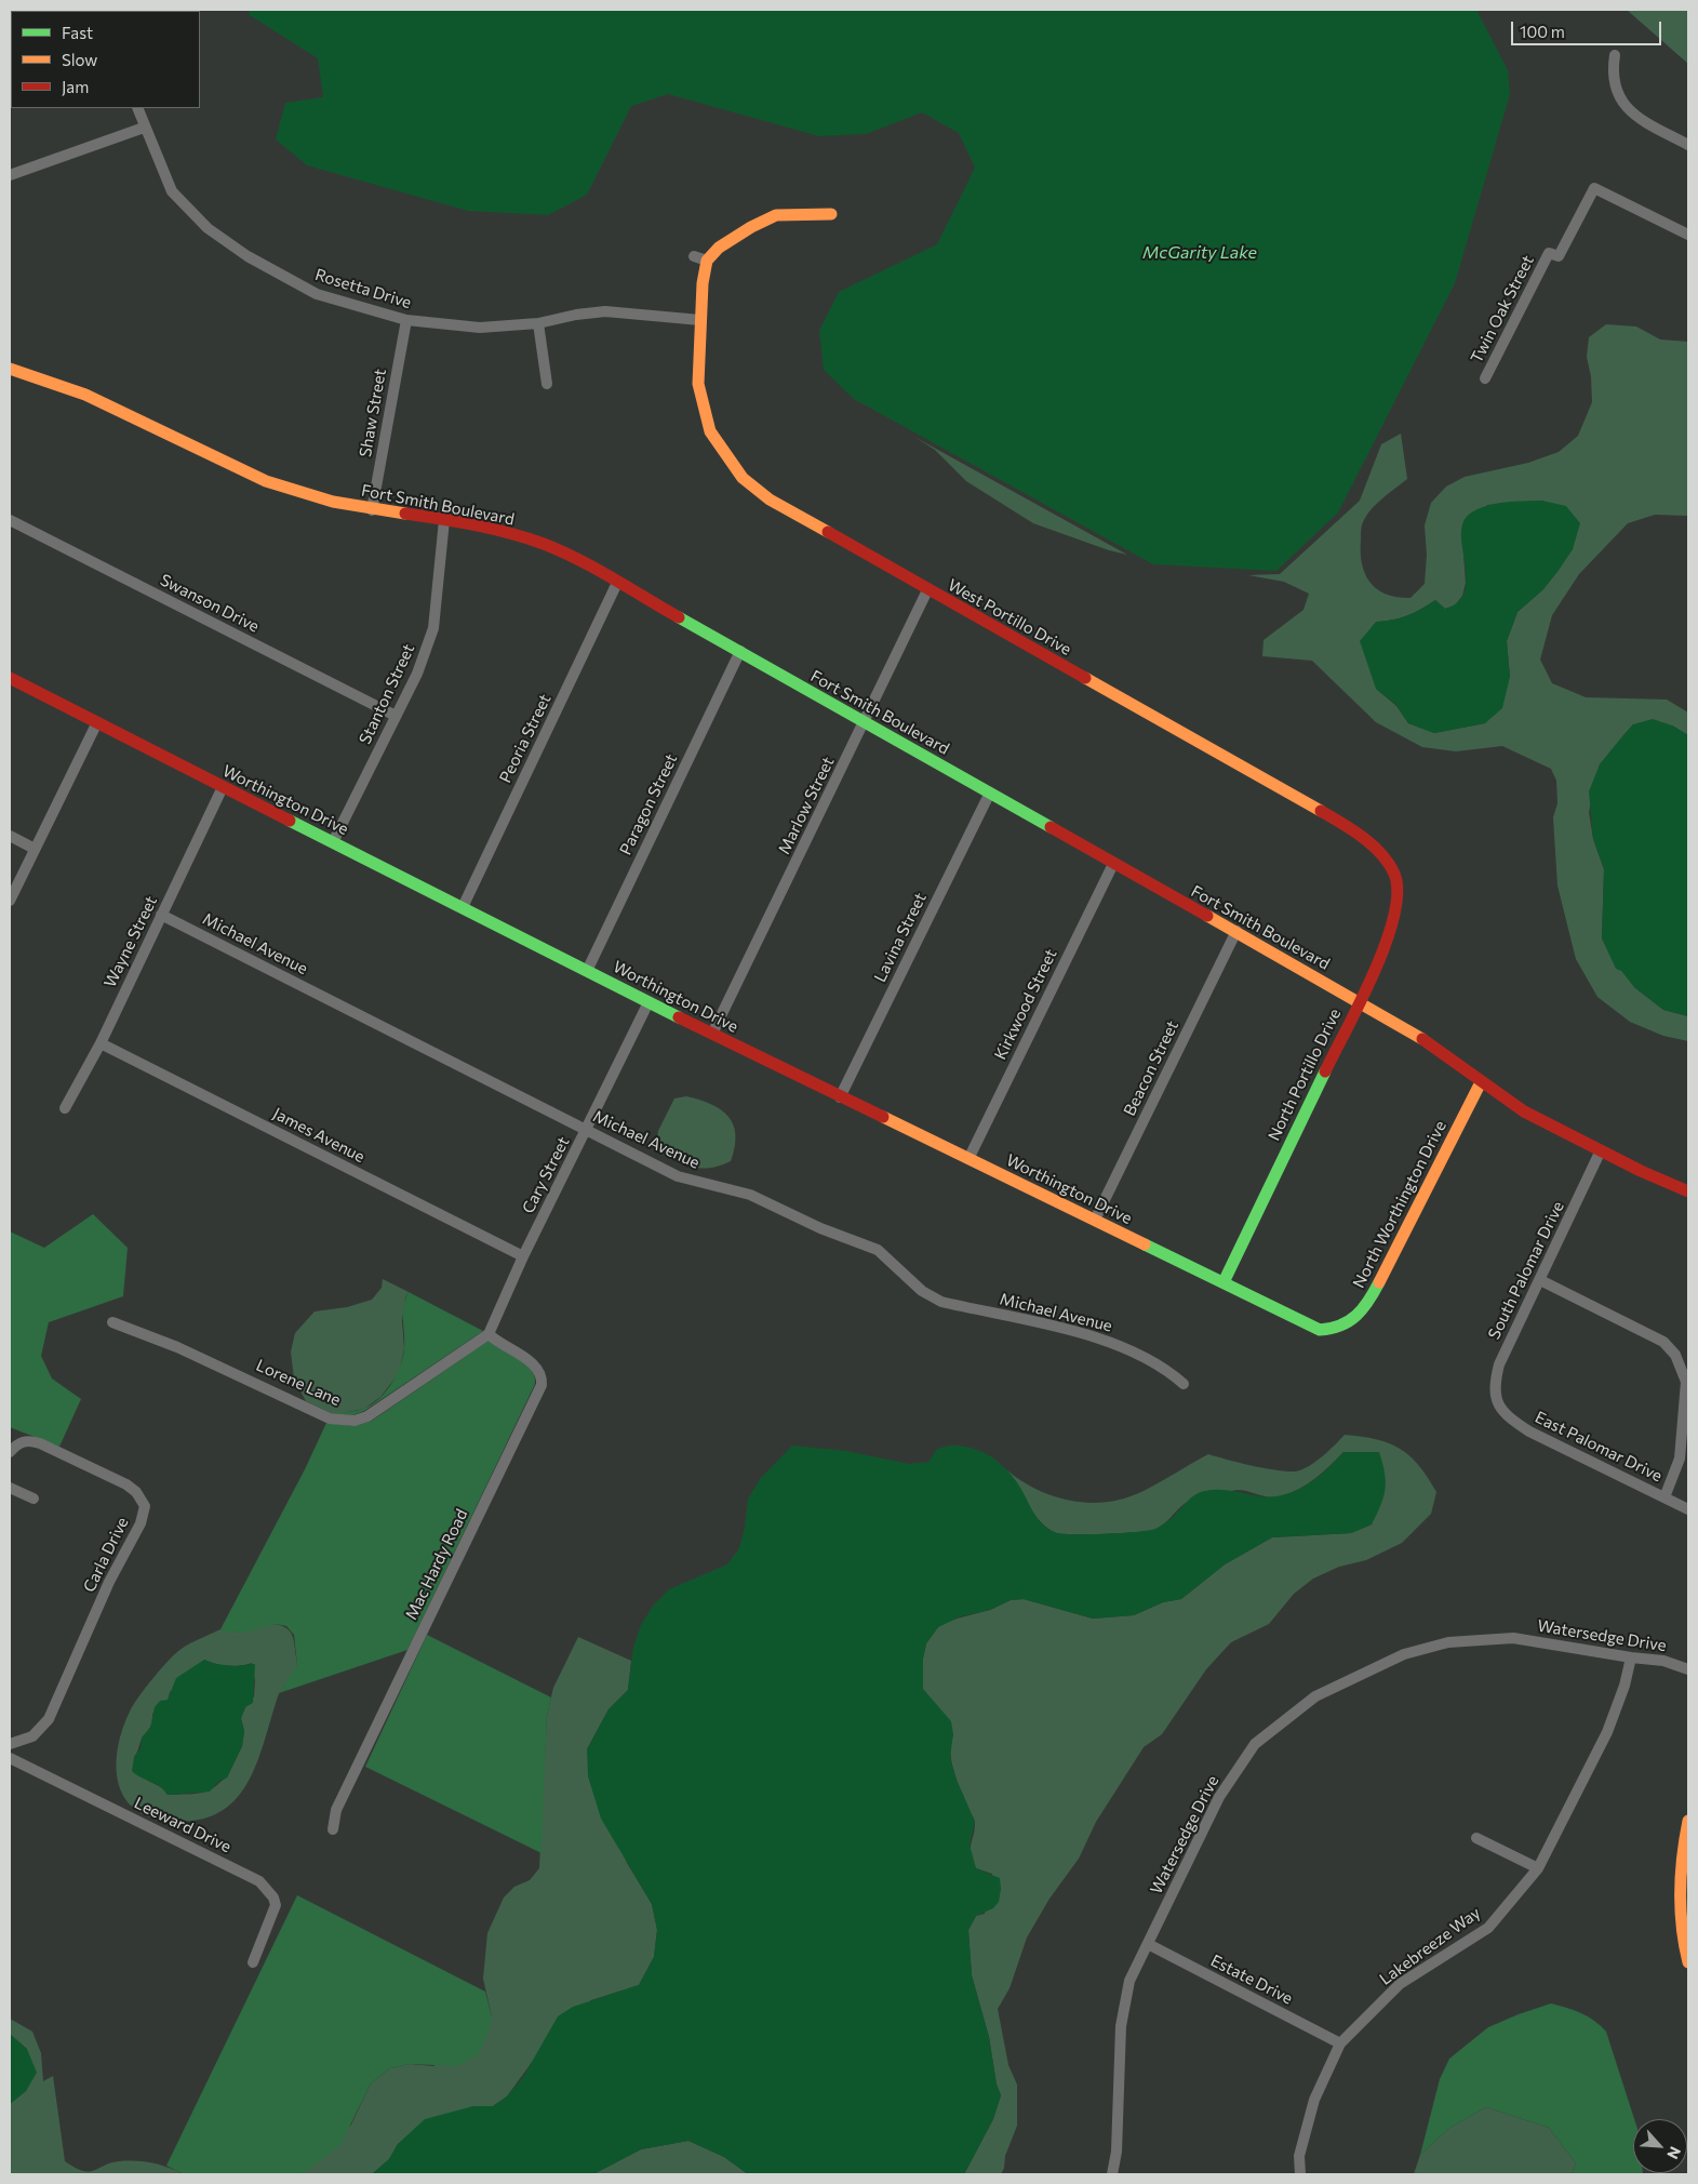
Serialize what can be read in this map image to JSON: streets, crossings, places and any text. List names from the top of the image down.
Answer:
{
  "streets": {
    "street": [
      "Rosetta Drive",
      "Twin Oak Street",
      "Shaw Street",
      "Fort Smith Boulevard",
      "Swanson Drive",
      "West Portillo Drive",
      "Stanton Street",
      "Peoria Street",
      "Worthington Drive",
      "Paragon Street",
      "Marlow Street",
      "Lavina Street",
      "Wayne Street",
      "Michael Avenue",
      "Kirkwood Street",
      "Beacon Street",
      "North Portillo Drive",
      "James Avenue",
      "Cary Street",
      "North Worthington Drive",
      "South Palomar Drive",
      "Lorene Lane",
      "East Palomar Drive",
      "Carla Drive",
      "Mac Hardy Road",
      "Watersedge Drive",
      "Leeward Drive",
      "Lakebreeze Way",
      "Estate Drive"
    ]
  },
  "crossings": [
    ["Rosetta Drive", "Shaw Street"],
    ["Rosetta Drive", "West Portillo Drive"],
    ["Shaw Street", "Fort Smith Boulevard"],
    ["Fort Smith Boulevard", "Stanton Street"],
    ["Fort Smith Boulevard", "Peoria Street"],
    ["Fort Smith Boulevard", "Paragon Street"],
    ["Fort Smith Boulevard", "Marlow Street"],
    ["Fort Smith Boulevard", "Lavina Street"],
    ["Fort Smith Boulevard", "Kirkwood Street"],
    ["Fort Smith Boulevard", "Beacon Street"],
    ["Fort Smith Boulevard", "North Portillo Drive"],
    ["Fort Smith Boulevard", "North Worthington Drive"],
    ["Fort Smith Boulevard", "South Palomar Drive"],
    ["Swanson Drive", "Stanton Street"],
    ["West Portillo Drive", "Marlow Street"],
    ["West Portillo Drive", "North Portillo Drive"],
    ["Stanton Street", "Worthington Drive"],
    ["Peoria Street", "Worthington Drive"],
    ["Worthington Drive", "Paragon Street"],
    ["Worthington Drive", "Marlow Street"],
    ["Worthington Drive", "Lavina Street"],
    ["Worthington Drive", "Wayne Street"],
    ["Worthington Drive", "Kirkwood Street"],
    ["Worthington Drive", "Beacon Street"],
    ["Worthington Drive", "North Portillo Drive"],
    ["Worthington Drive", "Cary Street"],
    ["Worthington Drive", "North Worthington Drive"],
    ["Wayne Street", "Michael Avenue"],
    ["Wayne Street", "James Avenue"],
    ["Michael Avenue", "Cary Street"],
    ["James Avenue", "Cary Street"],
    ["Cary Street", "Lorene Lane"],
    ["Cary Street", "Mac Hardy Road"],
    ["South Palomar Drive", "East Palomar Drive"],
    ["Lorene Lane", "Mac Hardy Road"],
    ["Watersedge Drive", "Lakebreeze Way"],
    ["Watersedge Drive", "Estate Drive"],
    ["Lakebreeze Way", "Estate Drive"]
  ],
  "water": ["McGarity Lake"],
  "legend": ["Fast", "Slow", "Jam"],
  "scale_bar": "100 m",
  "north": "bottom right"
}
